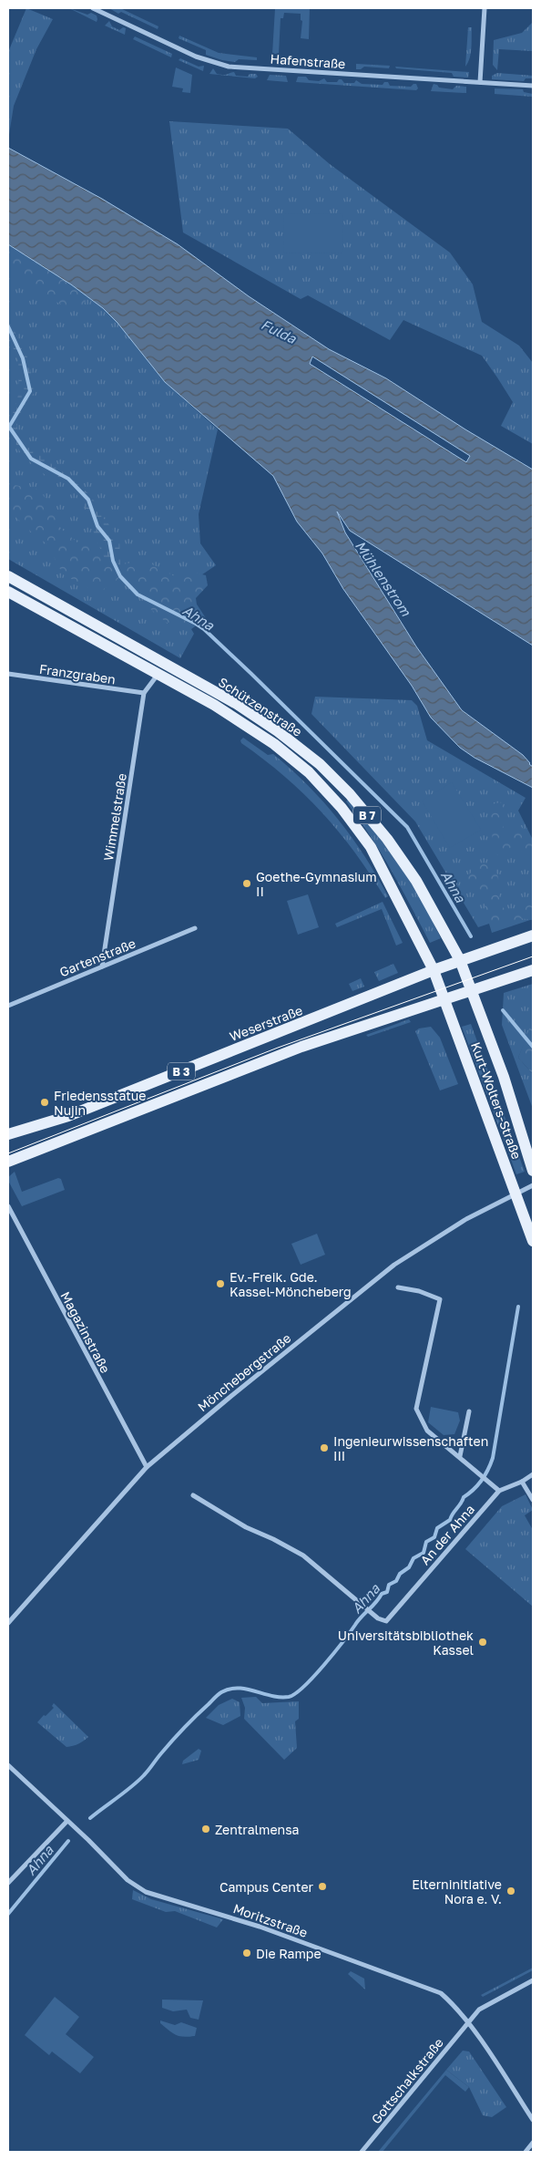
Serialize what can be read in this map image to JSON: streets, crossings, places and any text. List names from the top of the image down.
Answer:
{
  "streets": {
    "main road": [
      "Schützenstraße",
      "B 7",
      "Weserstraße",
      "B 3",
      "Kurt-Wolters-Straße"
    ],
    "street": [
      "Hafenstraße",
      "Franzgraben",
      "Wimmelstraße",
      "Gartenstraße",
      "Magazinstraße",
      "Mönchebergstraße",
      "An der Ahna",
      "Moritzstraße",
      "Gottschalkstraße"
    ]
  },
  "crossings": [
    ["Franzgraben", "Wimmelstraße"],
    ["Schützenstraße", "Wimmelstraße"],
    ["Schützenstraße", "Weserstraße"],
    ["Schützenstraße", "Kurt-Wolters-Straße"],
    ["Wimmelstraße", "Gartenstraße"],
    ["Weserstraße", "Kurt-Wolters-Straße"],
    ["B 3", "Kurt-Wolters-Straße"],
    ["Kurt-Wolters-Straße", "Mönchebergstraße"],
    ["Magazinstraße", "Mönchebergstraße"],
    ["Moritzstraße", "Gottschalkstraße"]
  ],
  "water": ["Fulda", "Mühlenstrom", "Ahna"],
  "places": [
    "Goethe-Gymnasium II",
    "Friedensstatue Nujin",
    "Ev.-Freik. Gde. Kassel-Möncheberg",
    "Ingenieurwissenschaften III",
    "Universitätsbibliothek Kassel",
    "Zentralmensa",
    "Campus Center",
    "Elterninitiative Nora e. V.",
    "Die Rampe"
  ]
}
